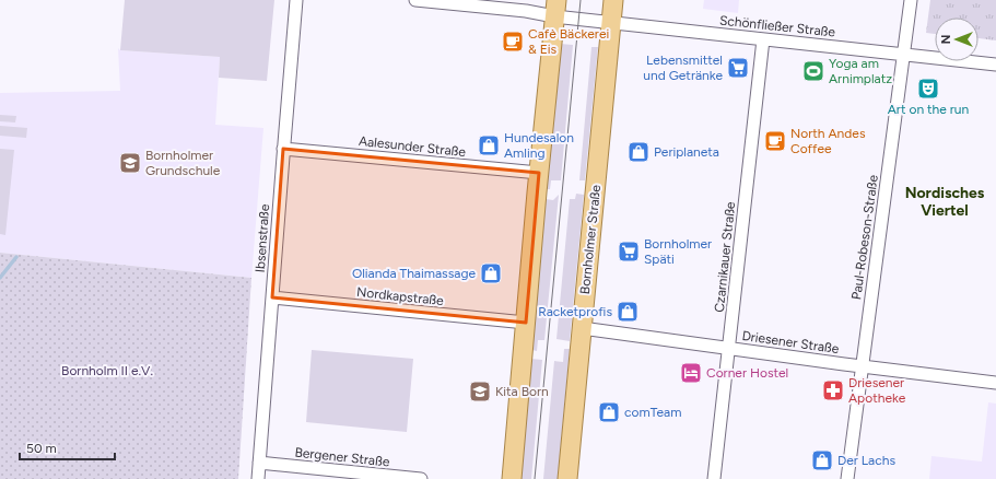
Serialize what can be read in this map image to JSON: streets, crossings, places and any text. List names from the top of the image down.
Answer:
{
  "streets": {
    "main road": ["Bornholmer Straße"],
    "street": [
      "Schönfließer Straße",
      "Aalesunder Straße",
      "Paul-Robeson-Straße",
      "Ibsenstraße",
      "Czarnikauer Straße",
      "Nordkapstraße",
      "Driesener Straße",
      "Bergener Straße"
    ]
  },
  "crossings": [
    ["Schönfließer Straße", "Paul-Robeson-Straße"],
    ["Schönfließer Straße", "Bornholmer Straße"],
    ["Schönfließer Straße", "Czarnikauer Straße"],
    ["Aalesunder Straße", "Ibsenstraße"],
    ["Paul-Robeson-Straße", "Driesener Straße"],
    ["Ibsenstraße", "Nordkapstraße"],
    ["Ibsenstraße", "Bergener Straße"],
    ["Bornholmer Straße", "Driesener Straße"],
    ["Czarnikauer Straße", "Driesener Straße"]
  ],
  "districts": ["Nordisches Viertel"],
  "parks": ["Bornholm II e.V."],
  "places": {
    "cafe": ["Cafè Bäckerei & Eis", "North Andes Coffee"],
    "supermarket": ["Lebensmittel und Getränke", "Bornholmer Späti"],
    "sports": ["Yoga am Arnimplatz"],
    "theatre": ["Art on the run"],
    "shop": [
      "Hundesalon Amling",
      "Periplaneta",
      "Olianda Thaimassage",
      "Racketprofis",
      "comTeam",
      "Der Lachs"
    ],
    "school or university": ["Bornholmer Grundschule", "Kita Born"],
    "hotel": ["Corner Hostel"],
    "pharmacy": ["Driesener Apotheke"]
  },
  "scale_bar": "50 m",
  "north": "left"
}
